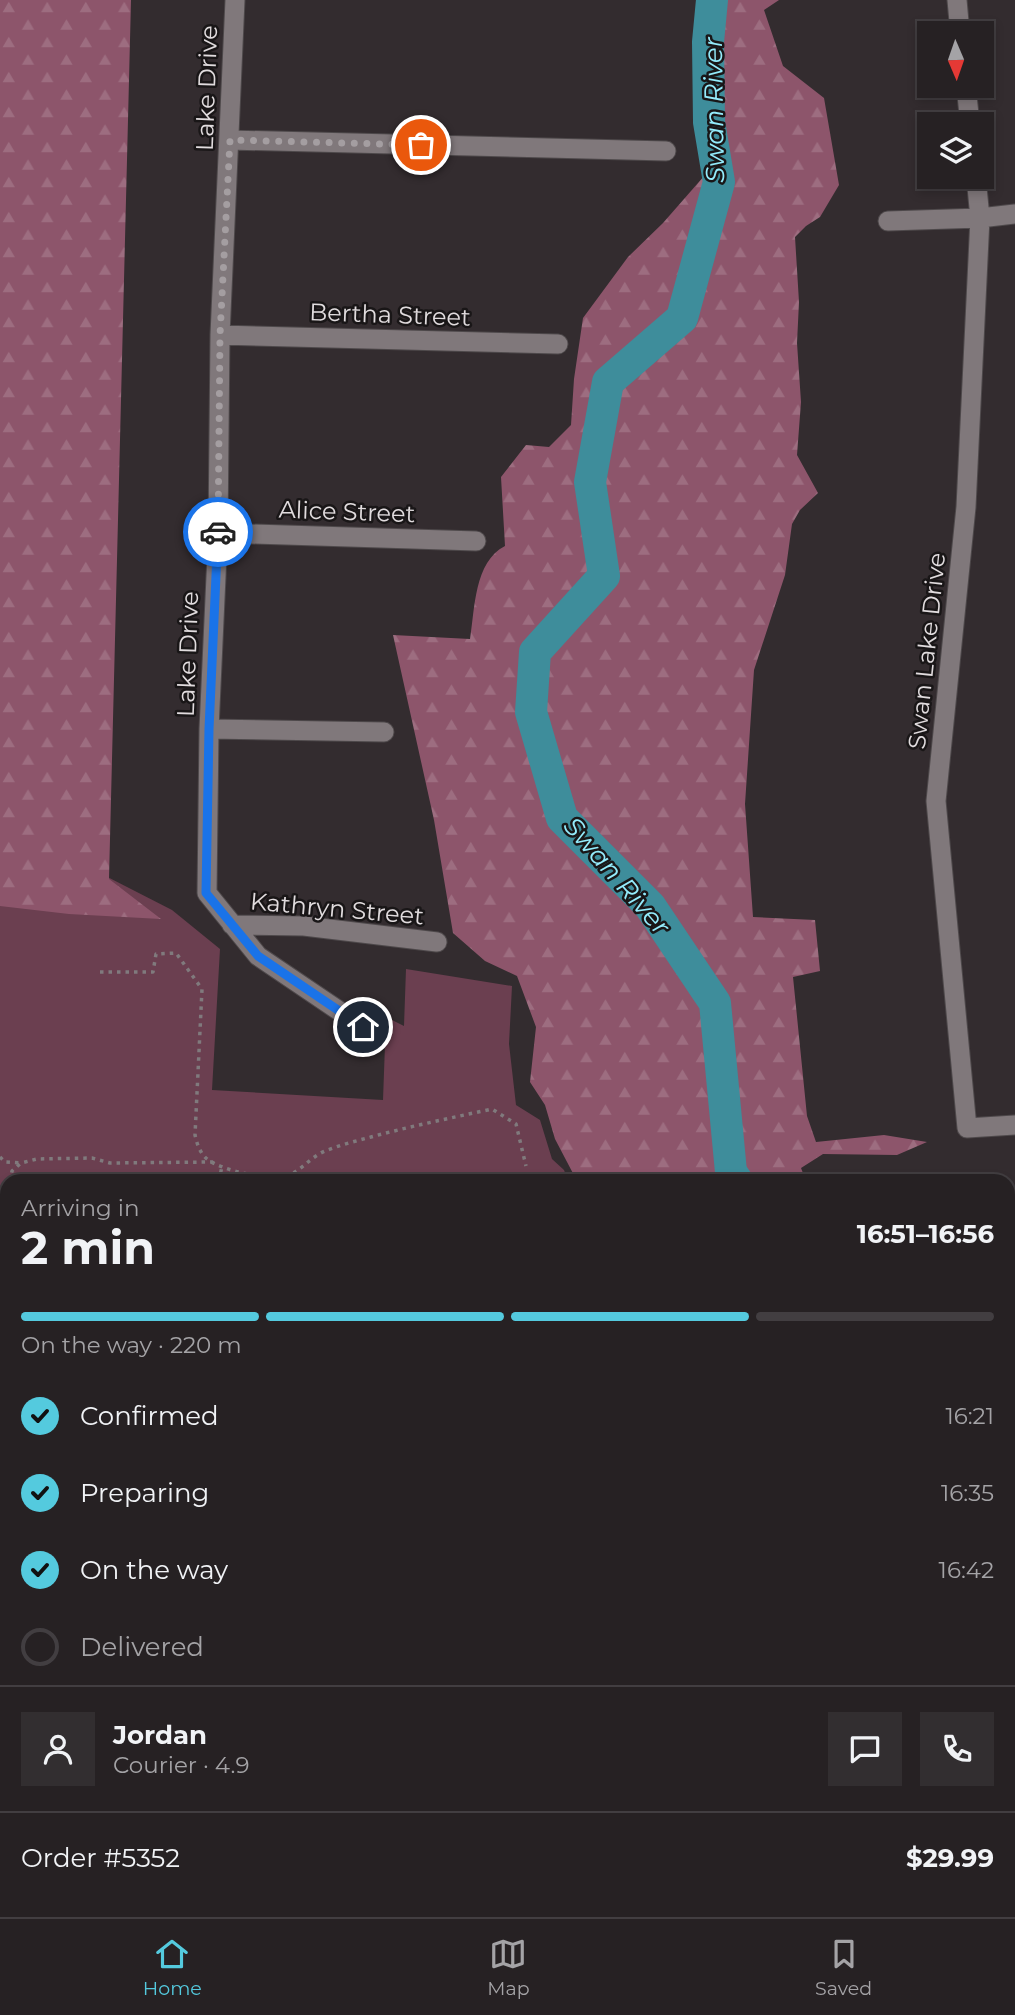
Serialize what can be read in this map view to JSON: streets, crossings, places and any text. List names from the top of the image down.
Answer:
{
  "streets": {
    "street": [
      "Lake Drive",
      "Bertha Street",
      "Alice Street",
      "Swan Lake Drive",
      "Kathryn Street"
    ]
  },
  "crossings": [
    ["Lake Drive", "Bertha Street"],
    ["Lake Drive", "Alice Street"],
    ["Lake Drive", "Kathryn Street"]
  ],
  "water": ["Swan River"],
  "north": "bottom",
  "page": {
    "heading": ["2 min", "Arriving in", "16:51–16:56"],
    "panel": [
      "Jordan",
      "Courier · 4.9",
      "Order #5352",
      "$29.99"
    ],
    "bar": "On the way · 220 m",
    "list": [
      ["Confirmed", "16:21"],
      ["Preparing", "16:35"],
      ["On the way", "16:42"],
      "Delivered"
    ],
    "tabs": ["Home", "Map", "Saved"]
  }
}
